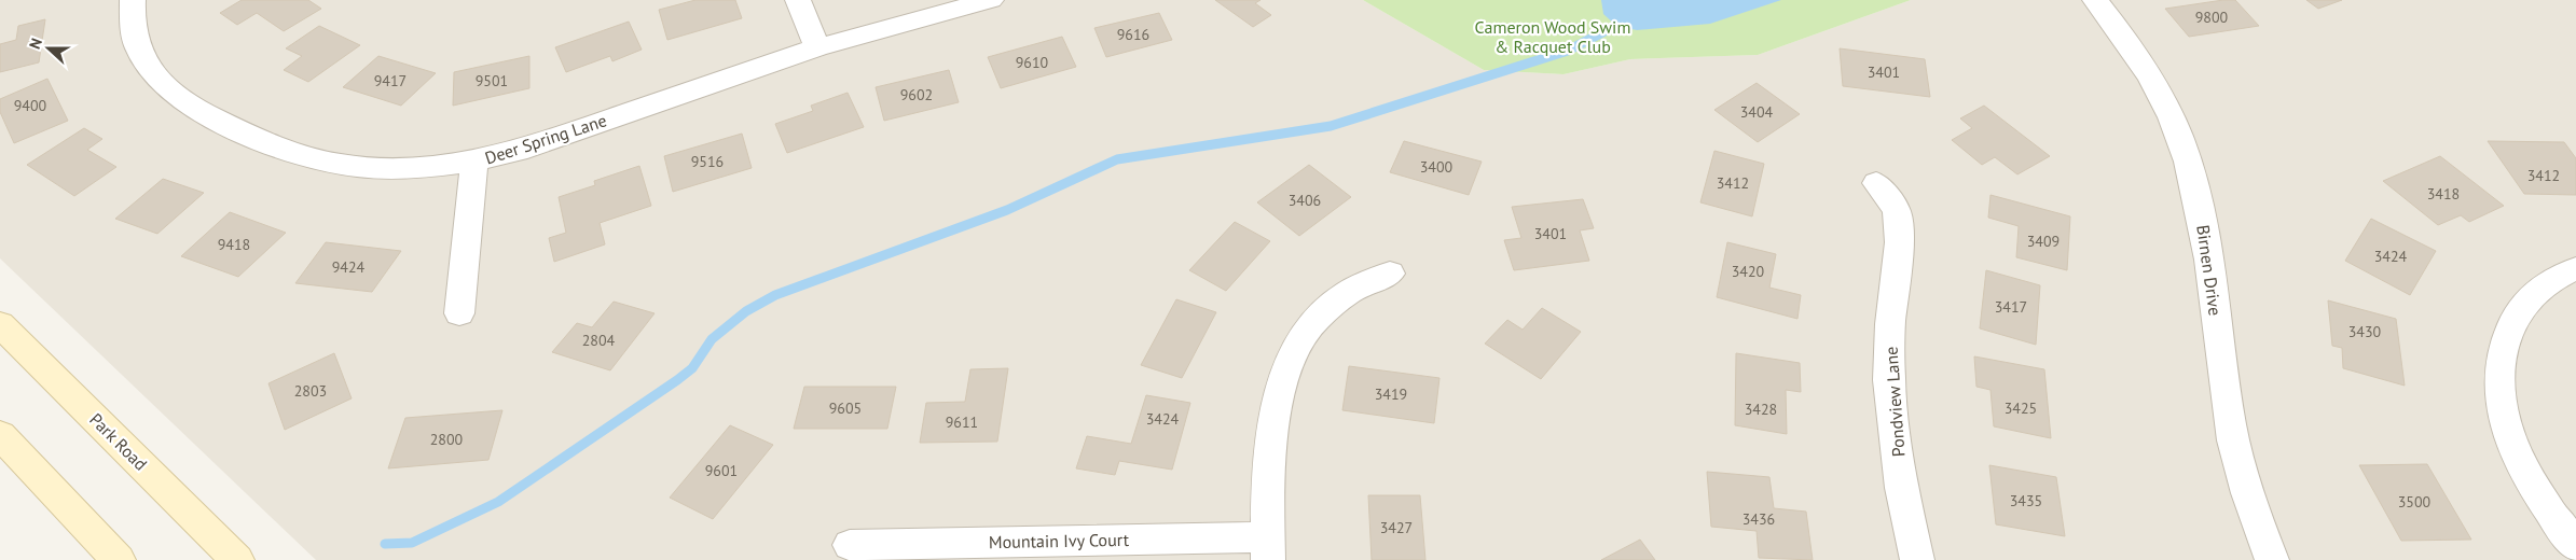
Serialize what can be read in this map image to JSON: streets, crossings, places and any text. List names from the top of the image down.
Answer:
{
  "streets": {
    "main road": ["Park Road"],
    "street": [
      "Deer Spring Lane",
      "Birnen Drive",
      "Pondview Lane",
      "Mountain Ivy Court"
    ]
  },
  "parks": ["Cameron Wood Swim & Racquet Club"],
  "house_numbers": [
    "9800",
    "9616",
    "9610",
    "3401",
    "9417",
    "9501",
    "9602",
    "9400",
    "3404",
    "9516",
    "3400",
    "3412",
    "3412",
    "3418",
    "3406",
    "3401",
    "3409",
    "9418",
    "3424",
    "9424",
    "3420",
    "3417",
    "3430",
    "2804",
    "2803",
    "3419",
    "9605",
    "3425",
    "3428",
    "3424",
    "9611",
    "2800",
    "9601",
    "3435",
    "3500",
    "3436",
    "3427"
  ],
  "north": "left"
}
